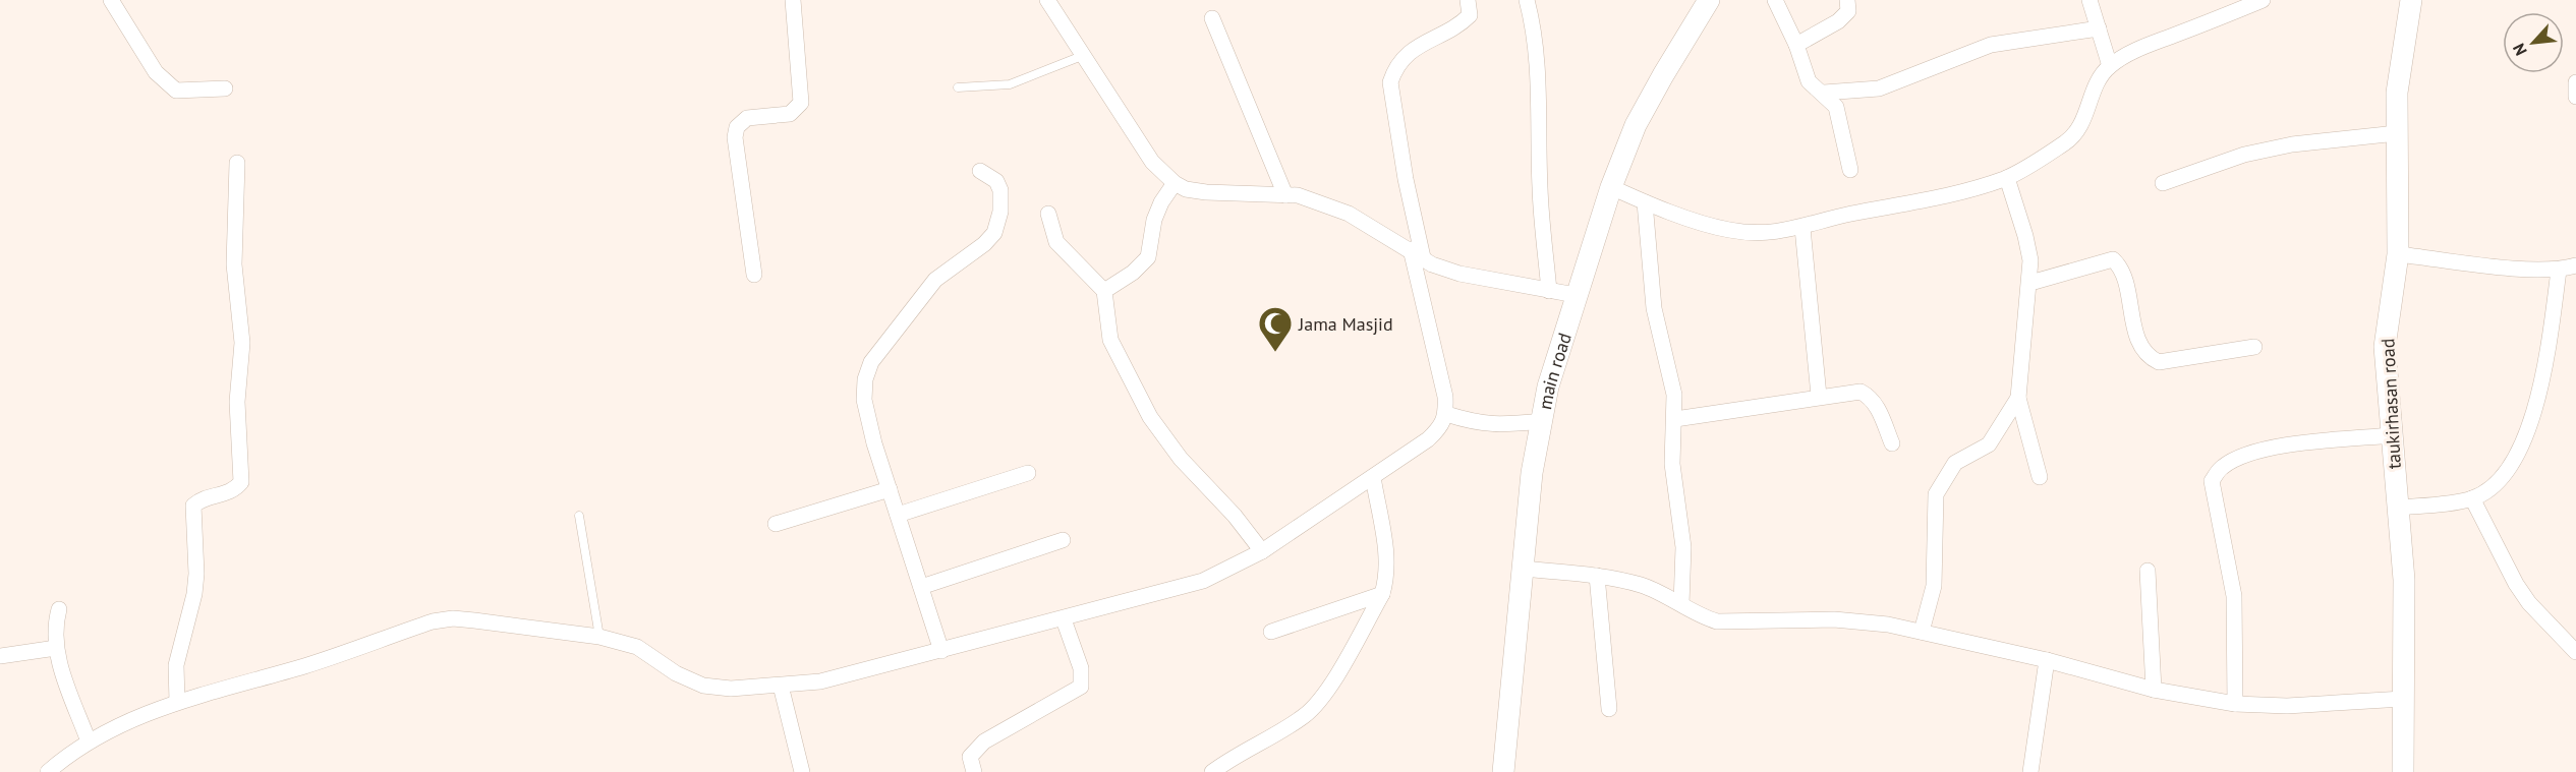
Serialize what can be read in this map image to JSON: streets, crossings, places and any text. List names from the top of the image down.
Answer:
{
  "streets": {
    "main road": ["main road", "taukirhasan road"]
  },
  "places": {
    "mosque": ["Jama Masjid"]
  },
  "north": "bottom left"
}
